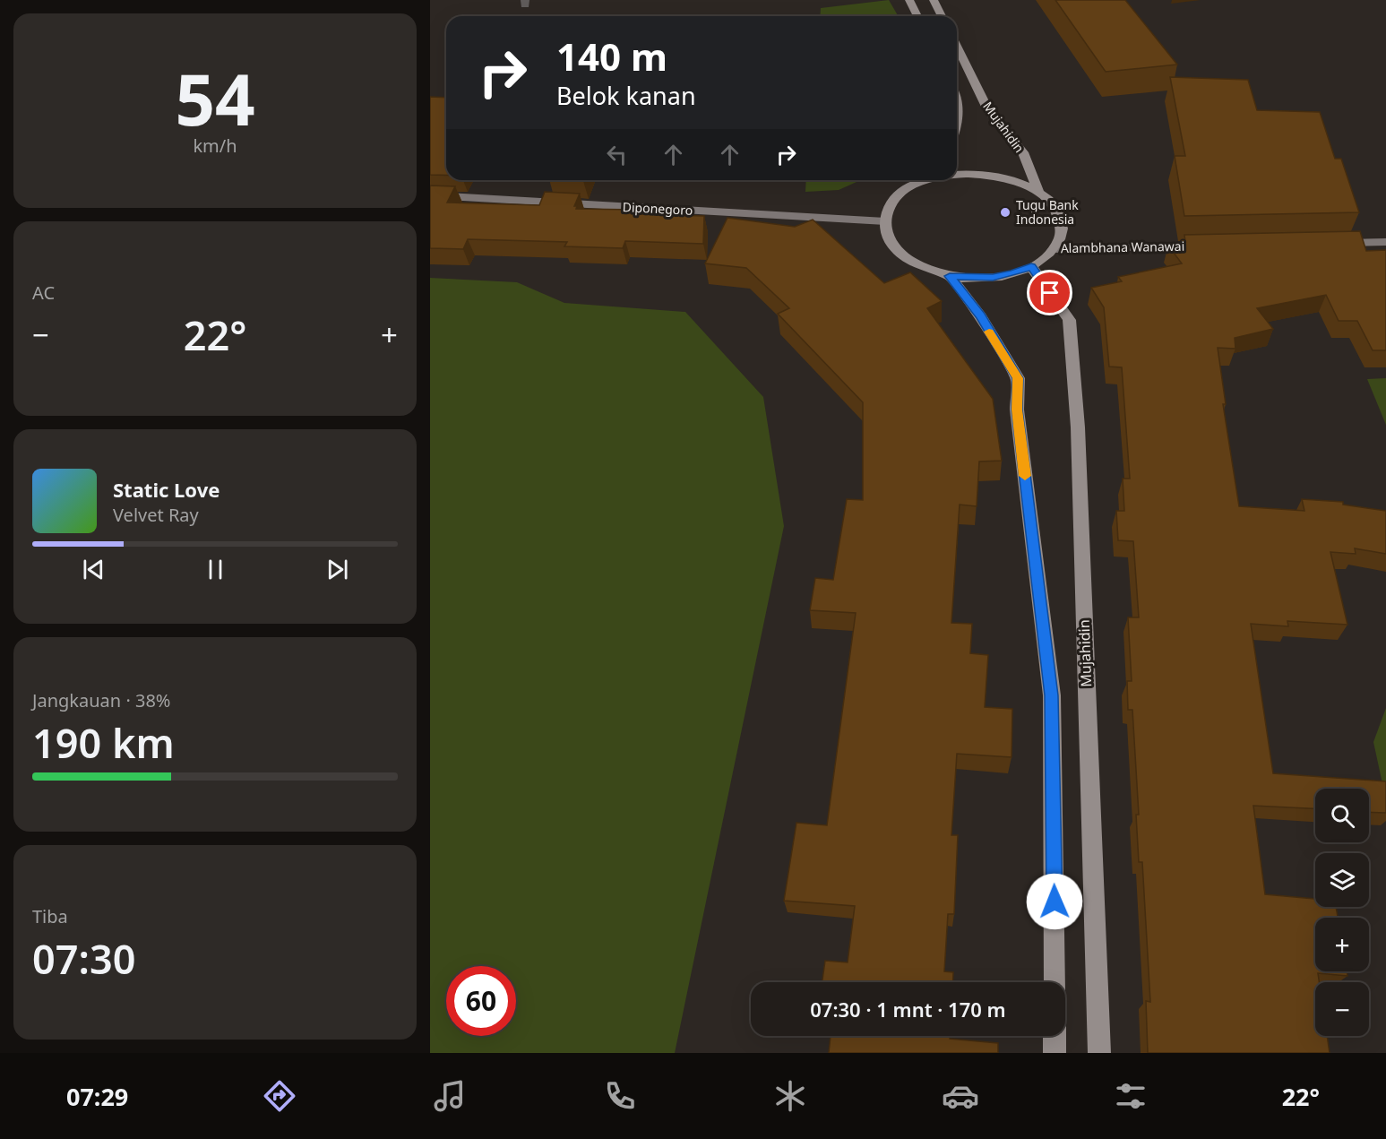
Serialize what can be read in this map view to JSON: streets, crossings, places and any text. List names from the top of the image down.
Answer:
{
  "streets": {
    "main road": ["Mujahidin"],
    "street": ["Diponegoro", "Alambhana Wanawai"]
  },
  "places": ["Tugu Bank Indonesia"],
  "page": {
    "tile": [
      ["54", "km/h"],
      "AC",
      ["Jangkauan · 38%", "190 km"],
      ["Tiba", "07:30"]
    ],
    "turn": ["140 m", "Belok kanan"],
    "heat": ["−", "22°", "+"],
    "song": ["Static Love", "Velvet Ray"],
    "map_buttons": ["+", "−"],
    "limit": "60",
    "trip": "07:30 · 1 mnt · 170 m",
    "tabs": ["07:29", "22°"]
  }
}
